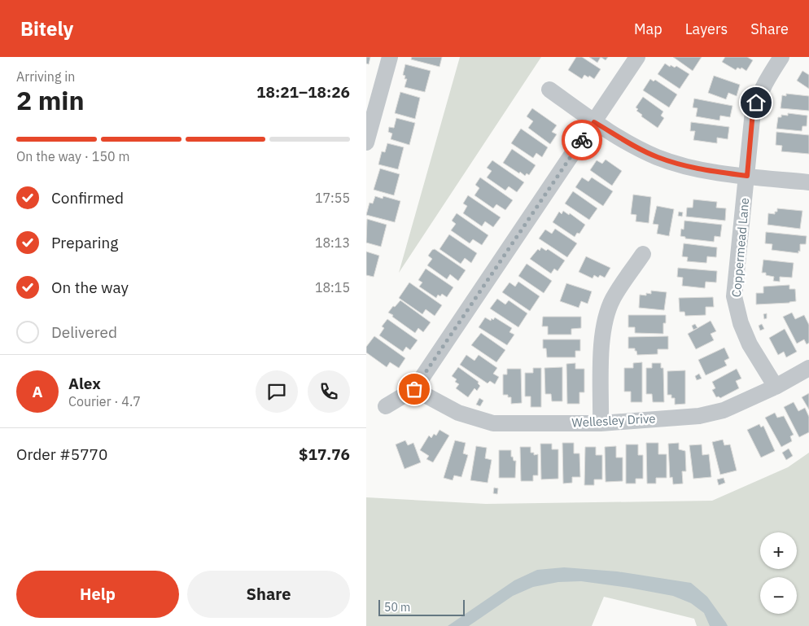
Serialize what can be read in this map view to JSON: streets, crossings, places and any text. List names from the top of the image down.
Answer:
{
  "streets": {
    "street": ["Coppermead Lane", "Wellesley Drive"]
  },
  "crossings": [
    ["Coppermead Lane", "Wellesley Drive"]
  ],
  "scale_bar": "50 m",
  "page": {
    "header": "Bitely",
    "nav": ["Map", "Layers", "Share"],
    "heading": ["2 min", "Arriving in", "18:21–18:26"],
    "panel": [
      "Alex",
      "Courier · 4.7",
      "Order #5770",
      "$17.76"
    ],
    "bar": "On the way · 150 m",
    "list": [
      ["Confirmed", "17:55"],
      ["Preparing", "18:13"],
      ["On the way", "18:15"],
      "Delivered"
    ],
    "round": "A",
    "map_buttons": ["+", "−"],
    "buttons": ["Help", "Share"],
    "scale": "50 m"
  }
}
